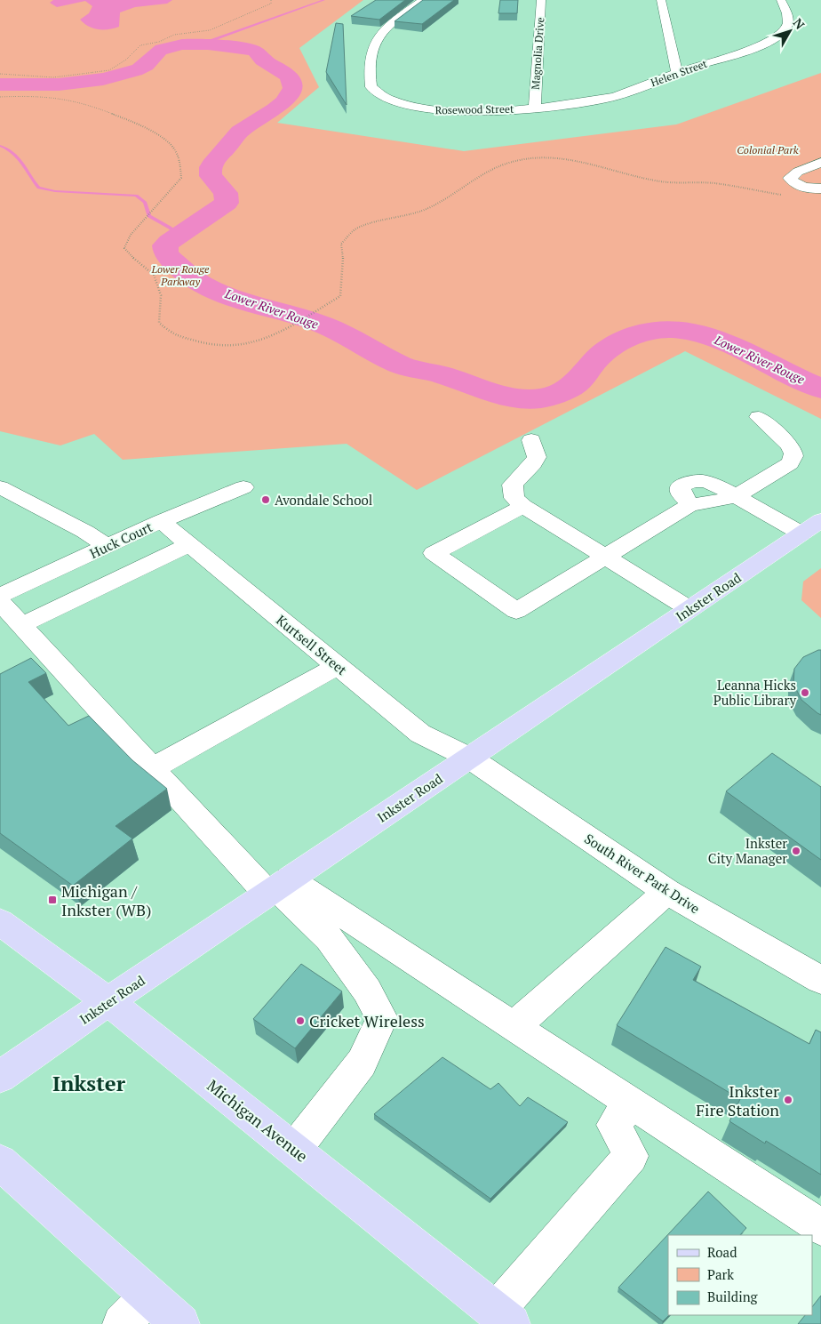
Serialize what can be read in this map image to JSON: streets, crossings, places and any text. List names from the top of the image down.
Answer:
{
  "streets": {
    "main road": ["Inkster Road", "Michigan Avenue"],
    "street": [
      "Magnolia Drive",
      "Helen Street",
      "Rosewood Street",
      "Huck Court",
      "Kurtsell Street",
      "South River Park Drive"
    ]
  },
  "crossings": [
    ["Magnolia Drive", "Helen Street"],
    ["Magnolia Drive", "Rosewood Street"],
    ["Helen Street", "Rosewood Street"],
    ["Huck Court", "Kurtsell Street"],
    ["Inkster Road", "Kurtsell Street"],
    ["Inkster Road", "South River Park Drive"],
    ["Inkster Road", "Michigan Avenue"],
    ["Kurtsell Street", "South River Park Drive"]
  ],
  "districts": ["Inkster"],
  "water": ["Lower River Rouge"],
  "parks": ["Colonial Park", "Lower Rouge Parkway"],
  "places": {
    "other": [
      "Avondale School",
      "Leanna Hicks Public Library",
      "Inkster City Manager",
      "Cricket Wireless",
      "Inkster Fire Station"
    ],
    "transit": ["Michigan / Inkster (WB)"]
  },
  "legend": ["Road", "Park", "Building"],
  "north": "top right"
}
